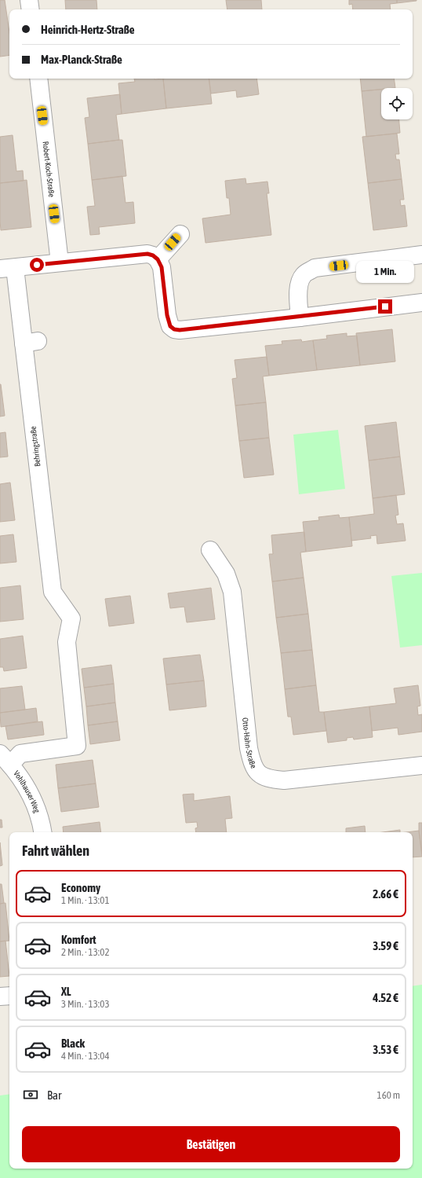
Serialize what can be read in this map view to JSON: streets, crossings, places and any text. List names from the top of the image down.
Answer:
{
  "streets": {
    "street": [
      "Robert-Koch-Straße",
      "Behringstraße",
      "Otto-Hahn-Straße",
      "Vohlhauser Weg"
    ]
  },
  "crossings": [
    ["Behringstraße", "Vohlhauser Weg"]
  ],
  "page": {
    "banner": ["Heinrich-Hertz-Straße", "Max-Planck-Straße"],
    "bubble": "1 Min.",
    "heading": "Fahrt wählen",
    "list": [
      {
        "name": "Economy",
        "note": "1 Min. · 13:01",
        "value": "2.66 €"
      },
      {
        "name": "Komfort",
        "note": "2 Min. · 13:02",
        "value": "3.59 €"
      },
      {
        "name": "XL",
        "note": "3 Min. · 13:03",
        "value": "4.52 €"
      },
      {
        "name": "Black",
        "note": "4 Min. · 13:04",
        "value": "3.53 €"
      }
    ],
    "pay": ["Bar", "160 m"],
    "buttons": "Bestätigen"
  }
}
